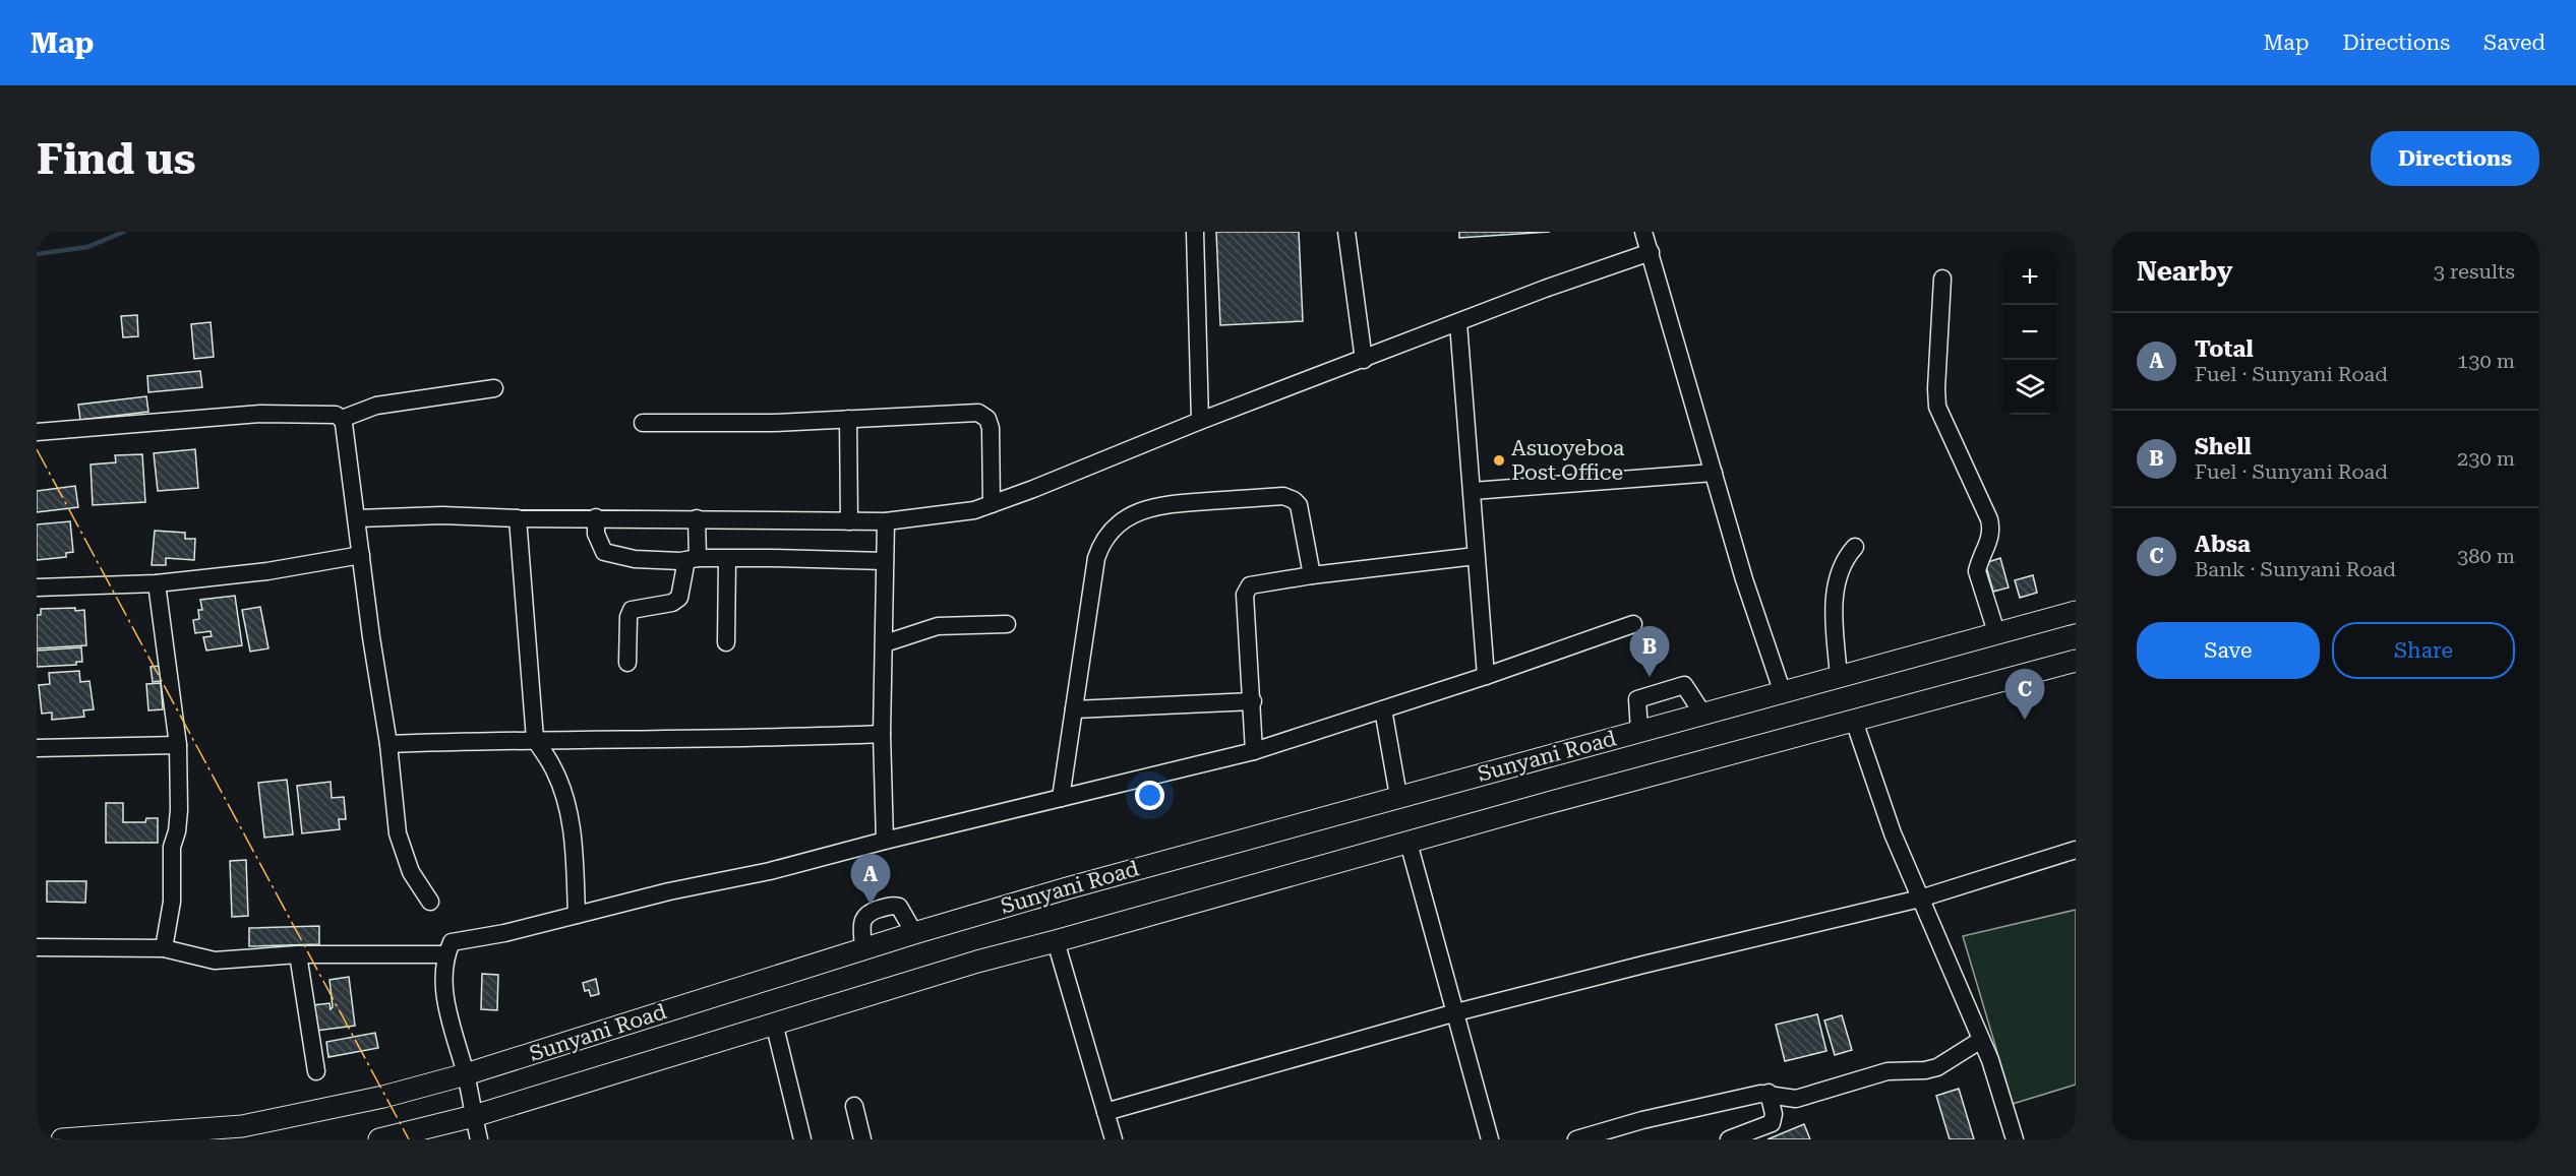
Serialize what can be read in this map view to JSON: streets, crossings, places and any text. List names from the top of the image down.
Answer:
{
  "streets": {
    "main road": ["Sunyani Road"]
  },
  "places": ["Asuoyeboa Post Office"],
  "page": {
    "header": "Map",
    "nav": ["Map", "Directions", "Saved"],
    "buttons": [
      "Directions",
      ["Save", "Share"]
    ],
    "title": "Find us",
    "heading": ["Nearby", "3 results"],
    "map_buttons": ["+", "−"],
    "list": [
      {
        "mark": "A",
        "name": "Total",
        "note": "Fuel · Sunyani Road",
        "value": "130 m"
      },
      {
        "mark": "B",
        "name": "Shell",
        "note": "Fuel · Sunyani Road",
        "value": "230 m"
      },
      {
        "mark": "C",
        "name": "Absa",
        "note": "Bank · Sunyani Road",
        "value": "380 m"
      }
    ],
    "pins": ["B", "C", "A"]
  }
}
